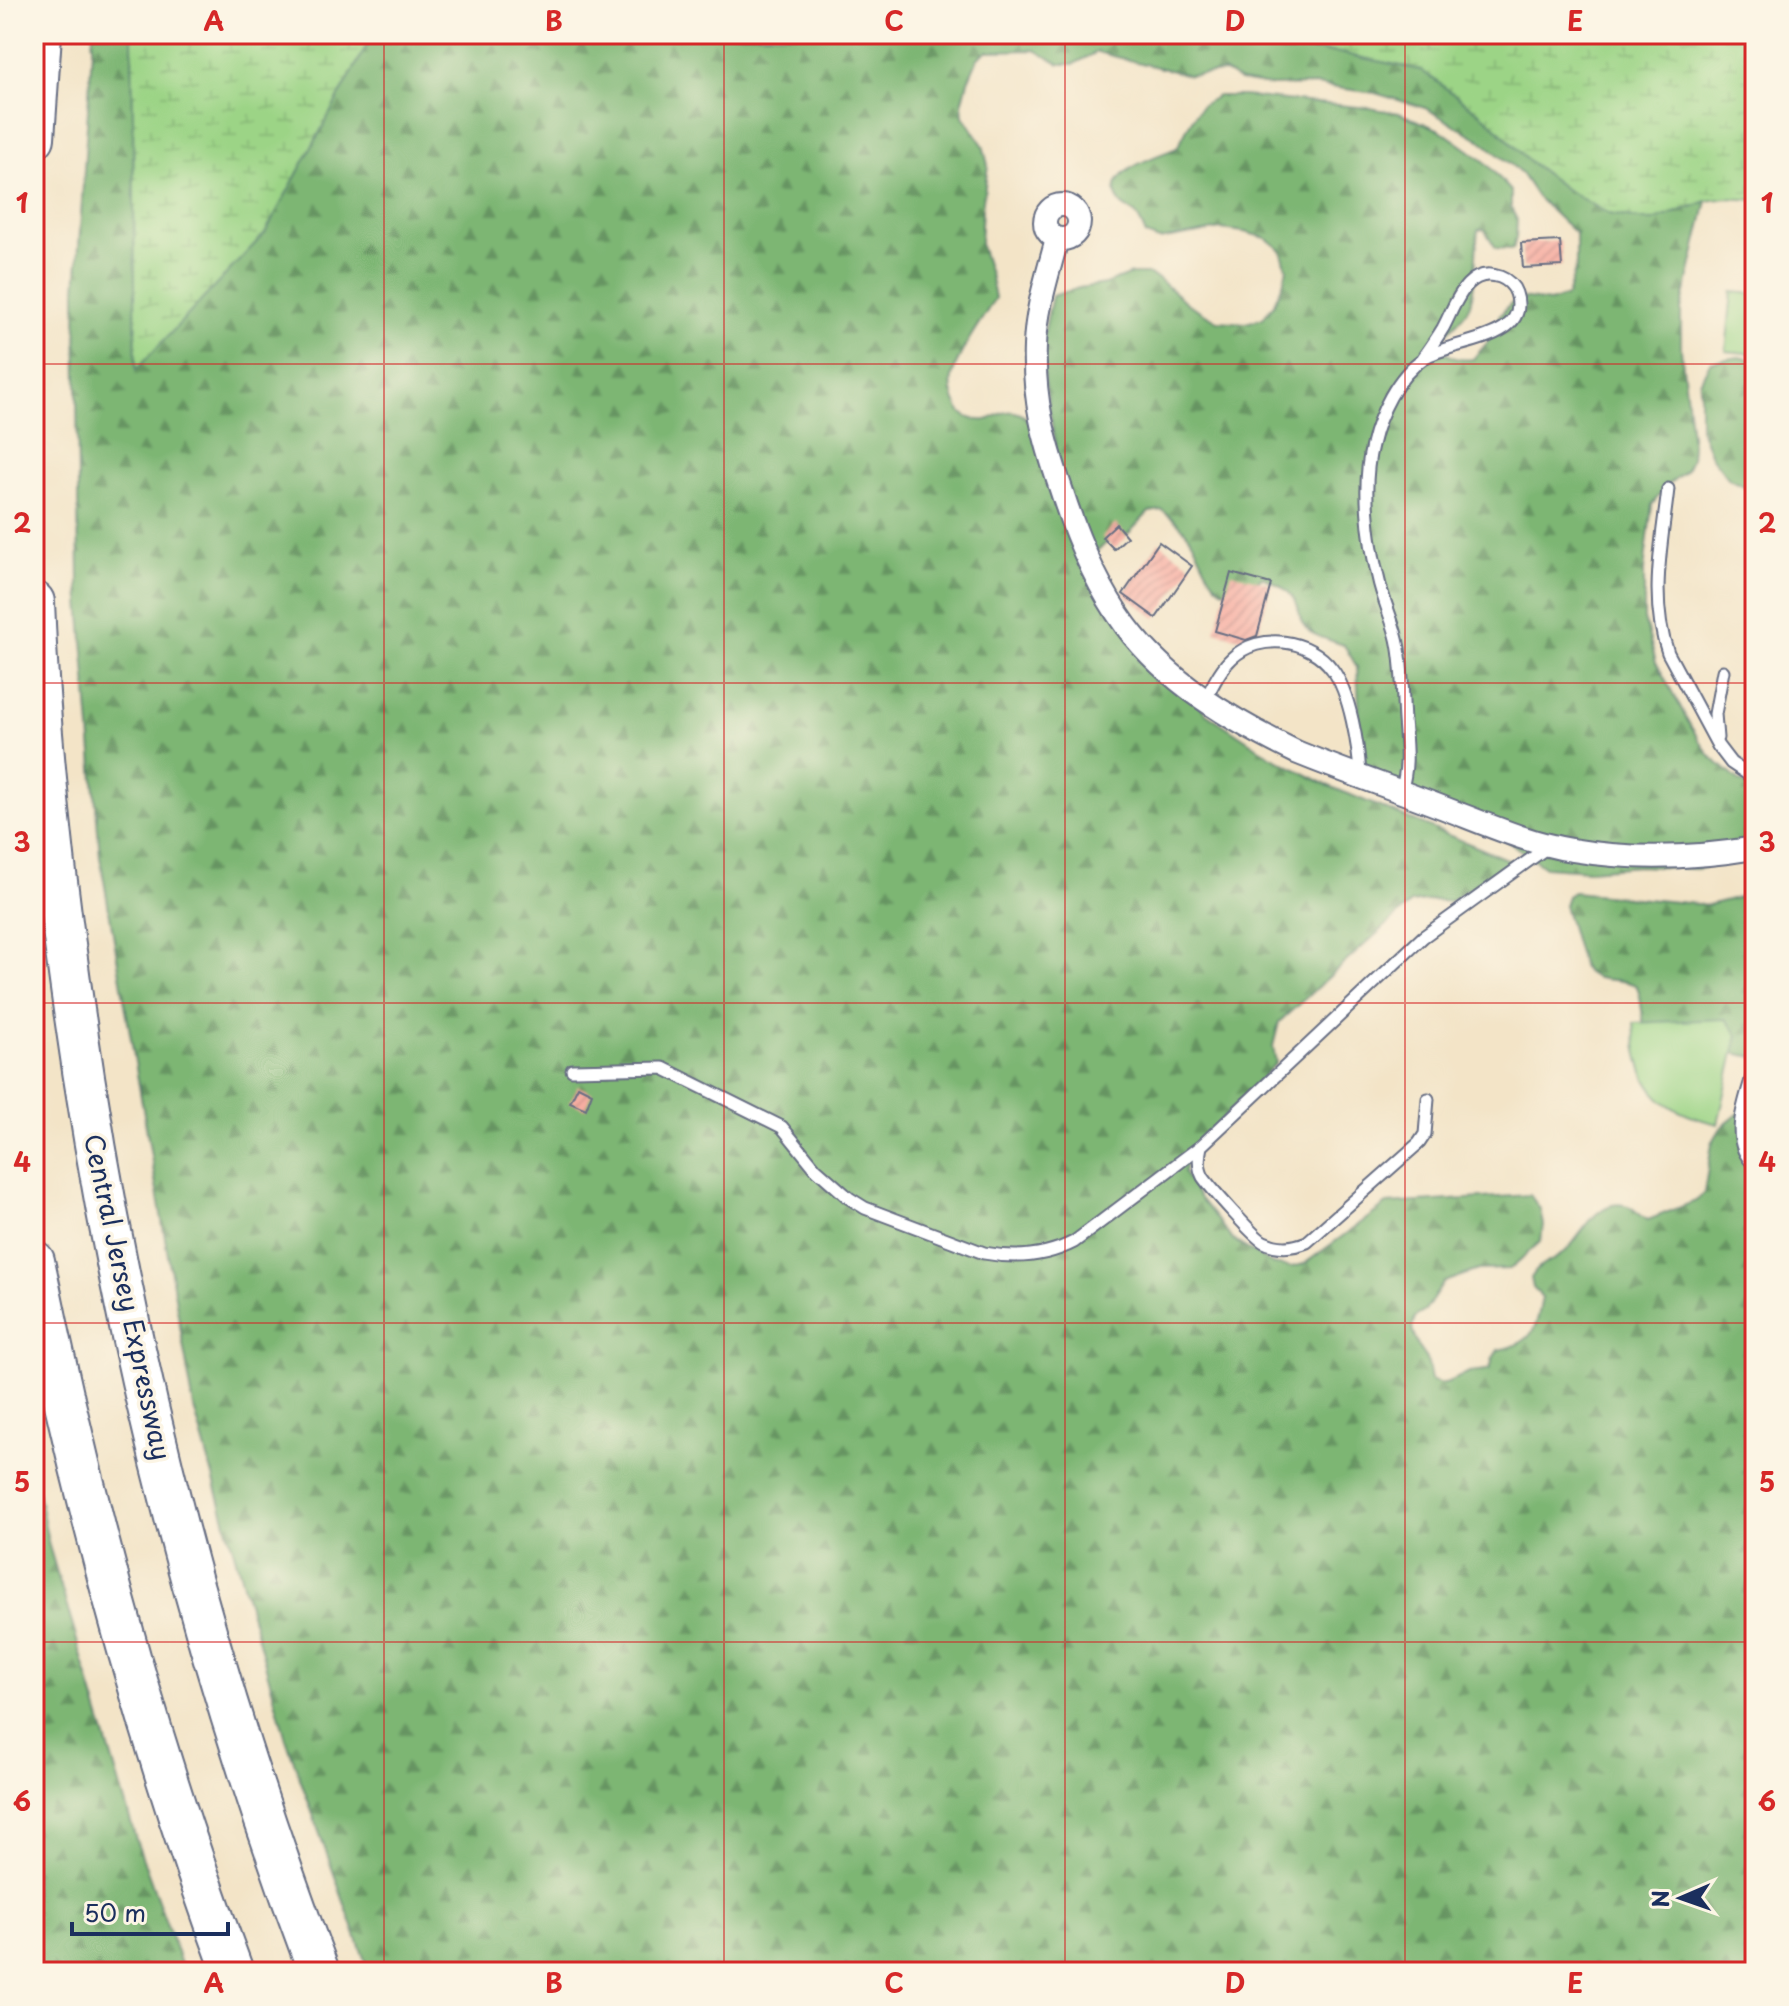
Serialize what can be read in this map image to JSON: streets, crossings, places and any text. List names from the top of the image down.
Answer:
{
  "streets": {
    "highway": ["Central Jersey Expressway"]
  },
  "scale_bar": "50 m",
  "north": "left",
  "grid": {
    "columns": [
      "A",
      "B",
      "C",
      "D",
      "E"
    ],
    "rows": [
      "1",
      "2",
      "3",
      "4",
      "5",
      "6"
    ]
  }
}
